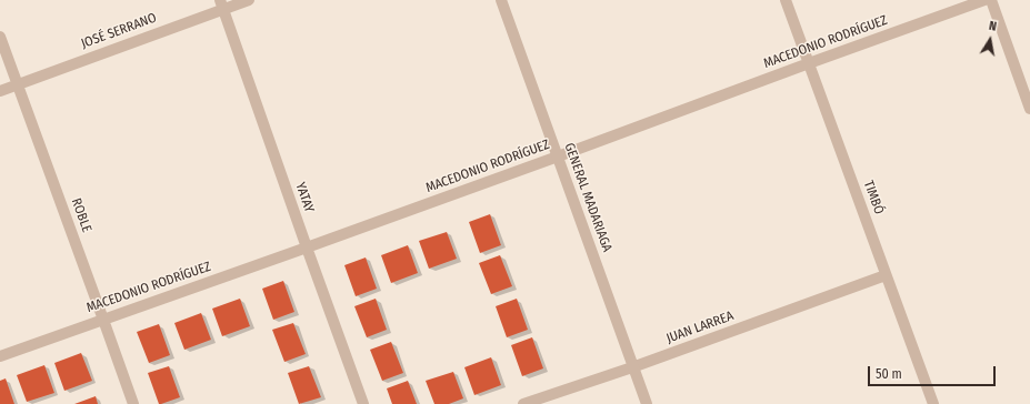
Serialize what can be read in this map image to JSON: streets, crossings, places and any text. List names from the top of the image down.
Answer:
{
  "streets": {
    "street": [
      "JOSÉ SERRANO",
      "MACEDONIO RODRÍGUEZ",
      "YATAY",
      "GENERAL MADARIAGA",
      "TIMBÓ",
      "ROBLE",
      "JUAN LARREA"
    ]
  },
  "crossings": [
    ["JOSÉ SERRANO", "YATAY"],
    ["JOSÉ SERRANO", "ROBLE"],
    ["MACEDONIO RODRÍGUEZ", "YATAY"],
    ["MACEDONIO RODRÍGUEZ", "GENERAL MADARIAGA"],
    ["MACEDONIO RODRÍGUEZ", "TIMBÓ"],
    ["MACEDONIO RODRÍGUEZ", "ROBLE"],
    ["GENERAL MADARIAGA", "JUAN LARREA"],
    ["TIMBÓ", "JUAN LARREA"]
  ],
  "scale_bar": "50 m",
  "north": "top"
}
